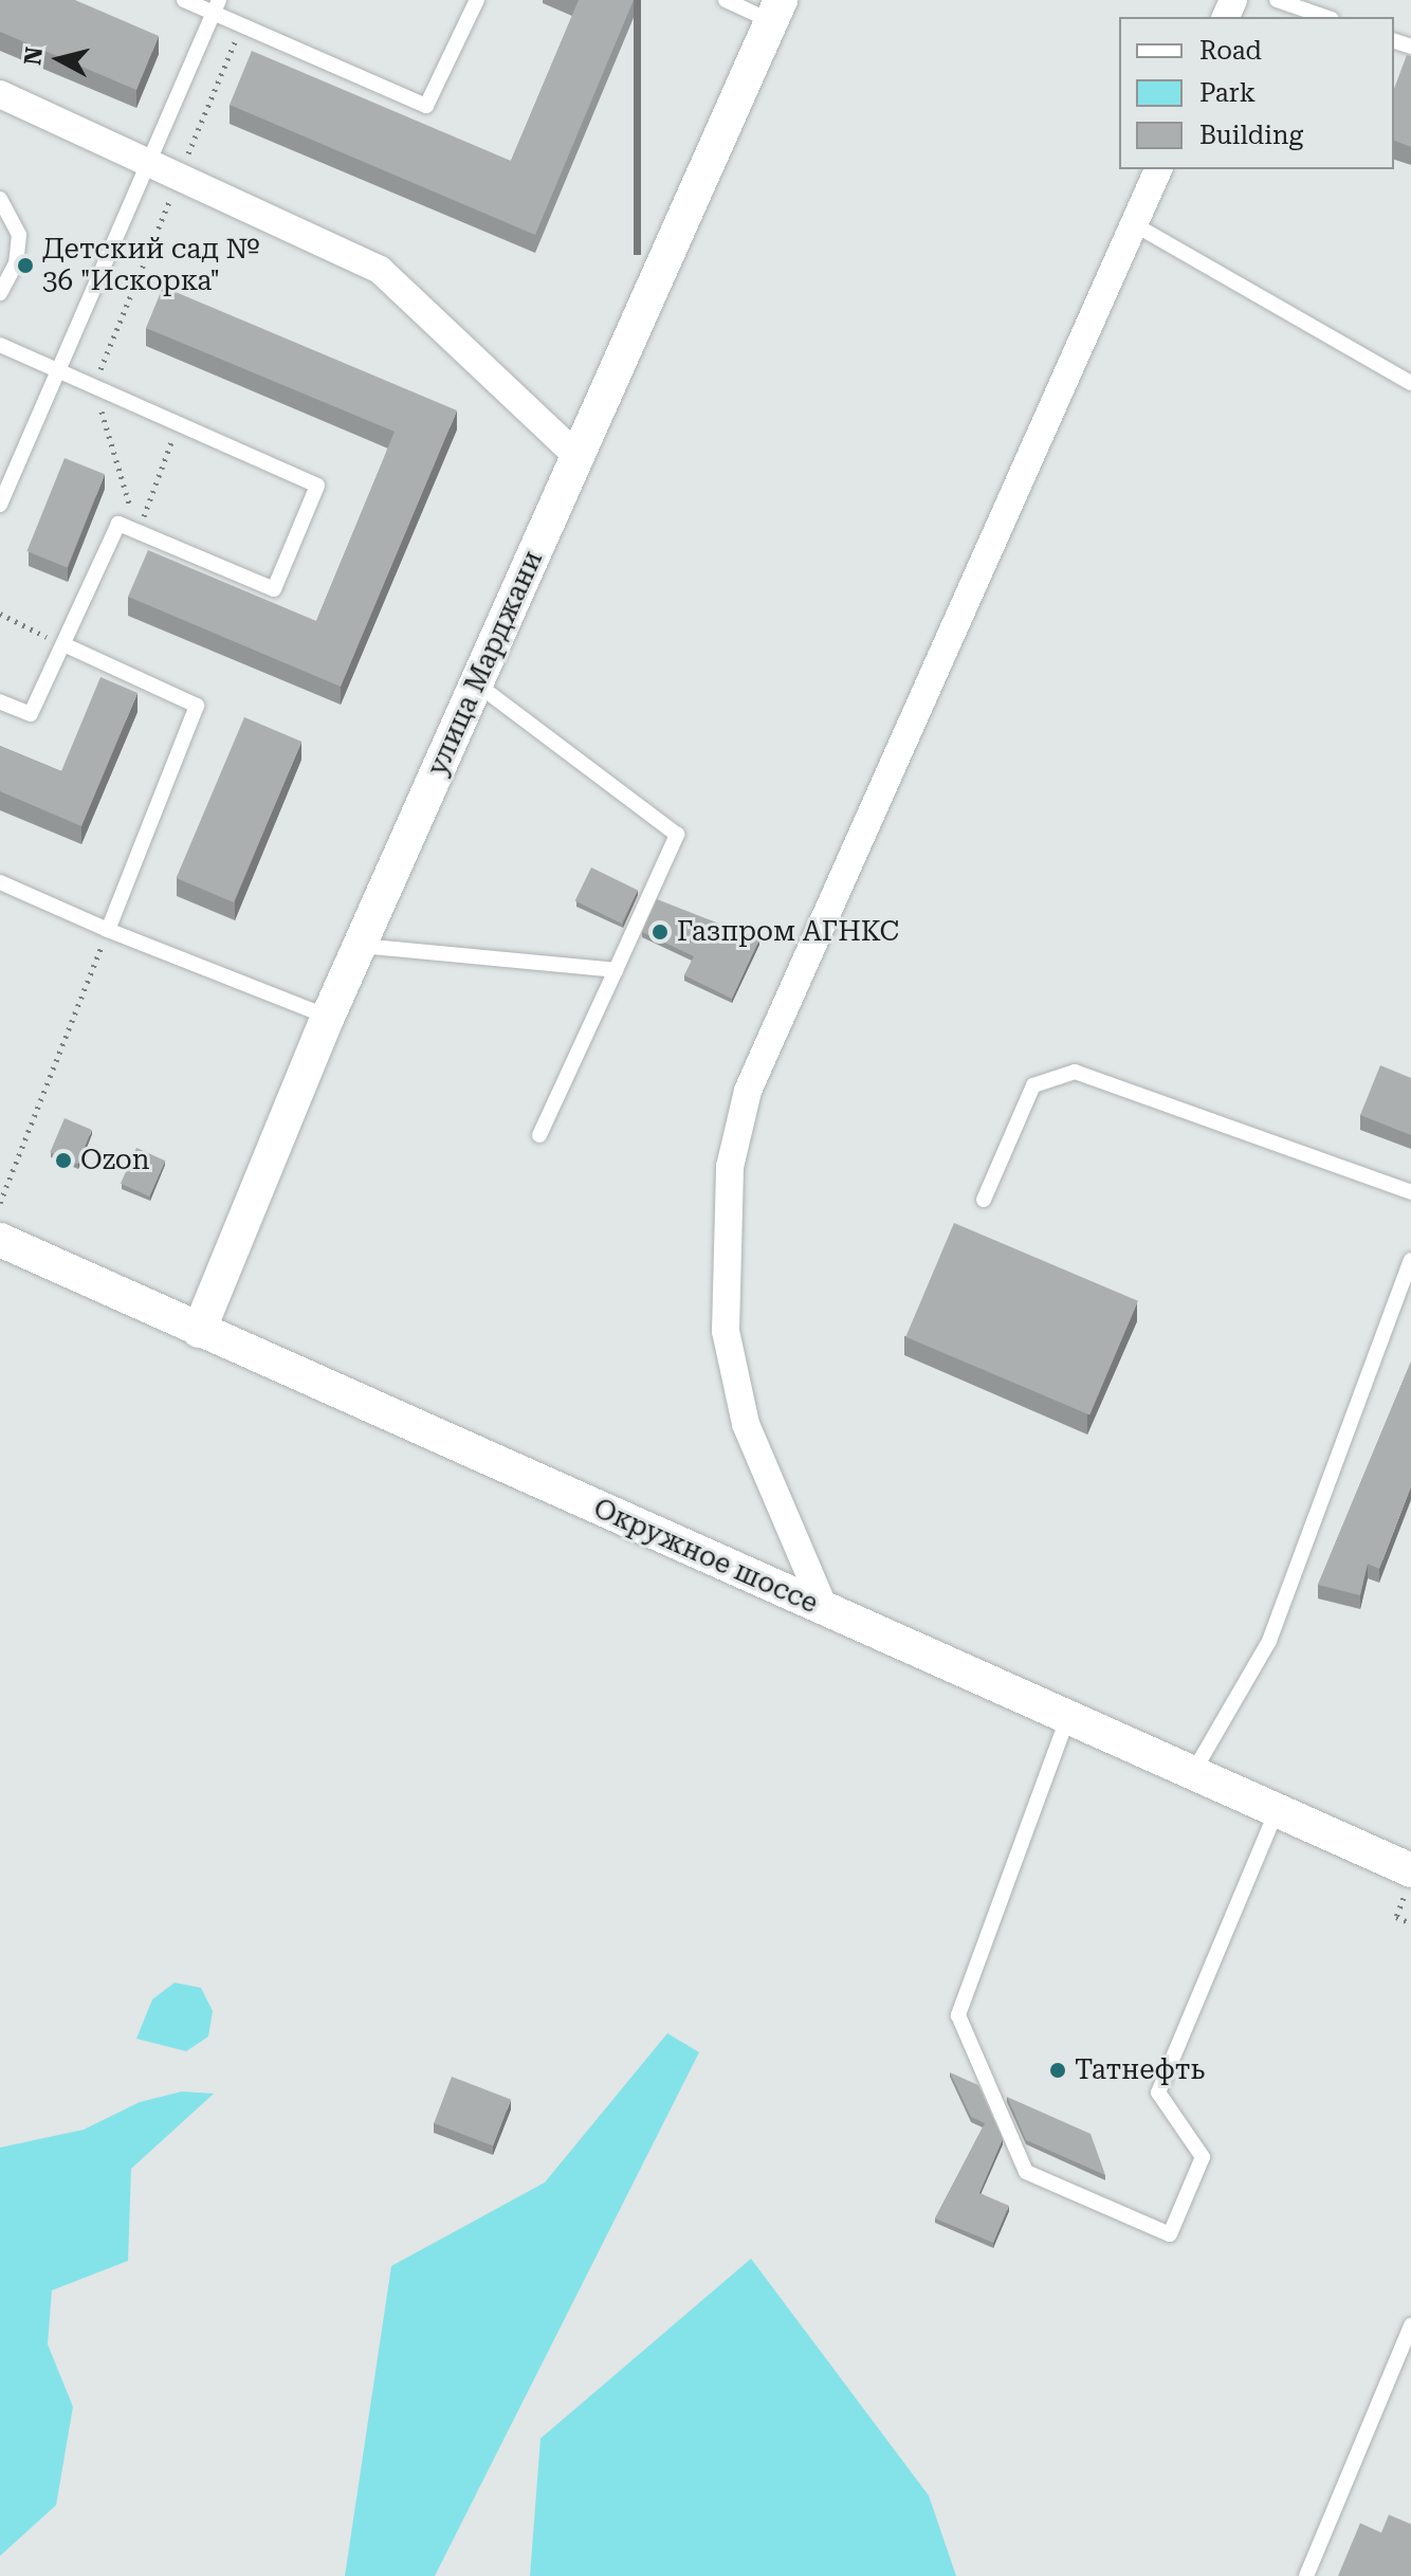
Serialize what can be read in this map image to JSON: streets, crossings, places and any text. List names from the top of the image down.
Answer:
{
  "streets": {
    "street": ["улица Марджани", "Окружное шоссе"]
  },
  "crossings": [
    ["улица Марджани", "Окружное шоссе"]
  ],
  "places": [
    "Детский сад № 36 \"Искорка\"",
    "Газпром АГНКС",
    "Ozon",
    "Татнефть"
  ],
  "legend": ["Road", "Park", "Building"],
  "north": "left"
}
